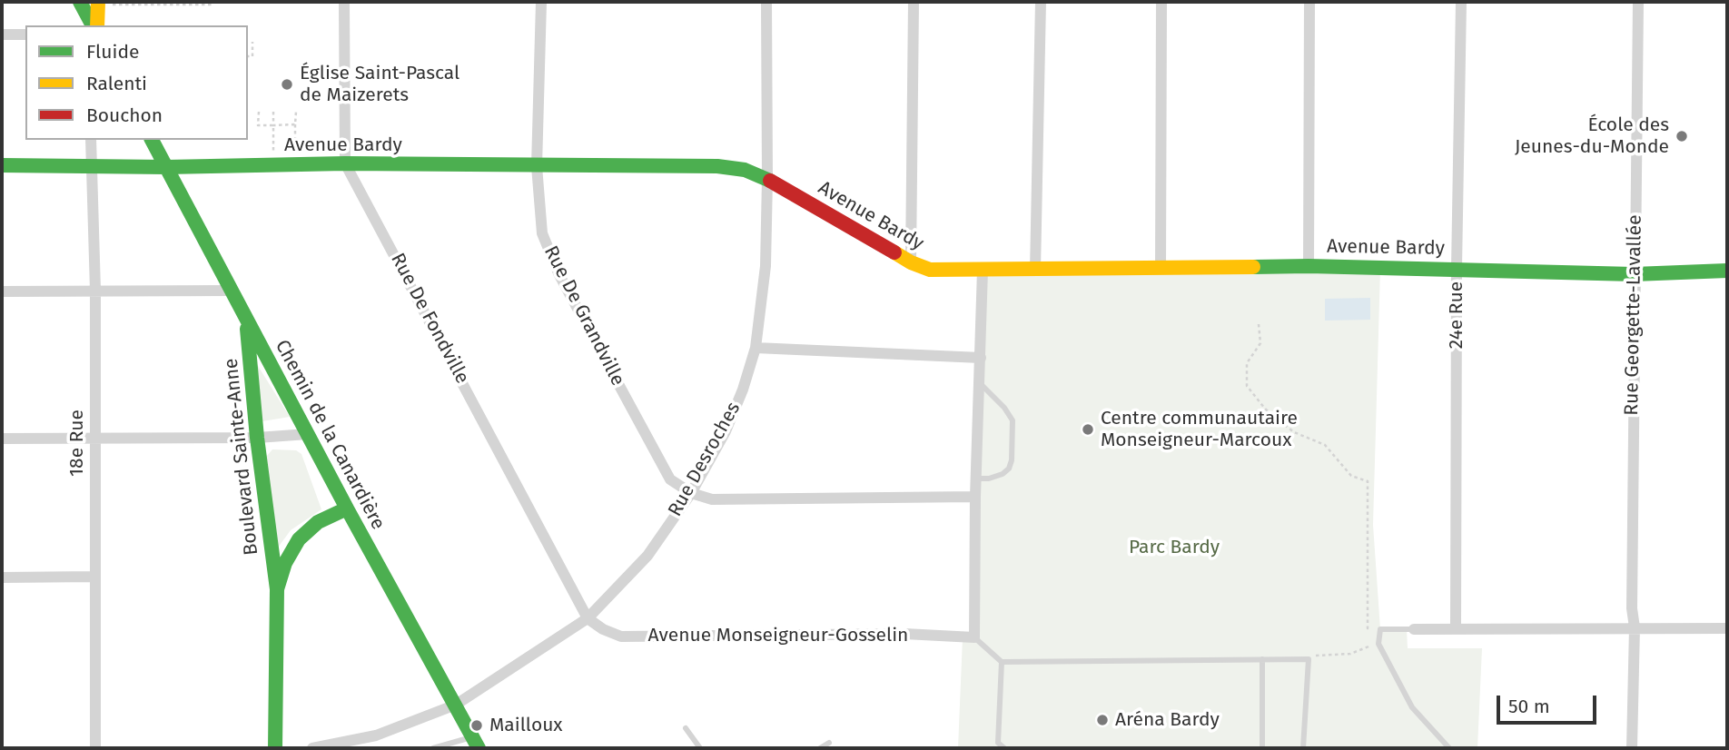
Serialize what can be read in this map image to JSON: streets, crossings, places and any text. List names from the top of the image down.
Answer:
{
  "streets": {
    "street": [
      "Avenue Bardy",
      "24e Rue",
      "Rue Georgette-Lavallée",
      "Rue De Grandville",
      "Rue De Fondville",
      "Chemin de la Canardière",
      "18e Rue",
      "Boulevard Sainte-Anne",
      "Rue Desroches",
      "Avenue Monseigneur-Gosselin"
    ]
  },
  "crossings": [
    ["Avenue Bardy", "24e Rue"],
    ["Avenue Bardy", "Rue Georgette-Lavallée"],
    ["Avenue Bardy", "Rue De Grandville"],
    ["Avenue Bardy", "Rue De Fondville"],
    ["Avenue Bardy", "Chemin de la Canardière"],
    ["Avenue Bardy", "18e Rue"],
    ["Avenue Bardy", "Rue Desroches"],
    ["Rue De Grandville", "Rue Desroches"],
    ["Rue De Fondville", "Rue Desroches"],
    ["Rue De Fondville", "Avenue Monseigneur-Gosselin"],
    ["Chemin de la Canardière", "Boulevard Sainte-Anne"],
    ["Chemin de la Canardière", "Rue Desroches"],
    ["Rue Desroches", "Avenue Monseigneur-Gosselin"]
  ],
  "parks": ["Parc Bardy"],
  "places": [
    "Église Saint-Pascal de Maizerets",
    "École des Jeunes-du-Monde",
    "Centre communautaire Monseigneur-Marcoux",
    "Aréna Bardy",
    "Mailloux"
  ],
  "legend": ["Fluide", "Ralenti", "Bouchon"],
  "scale_bar": "50 m"
}
